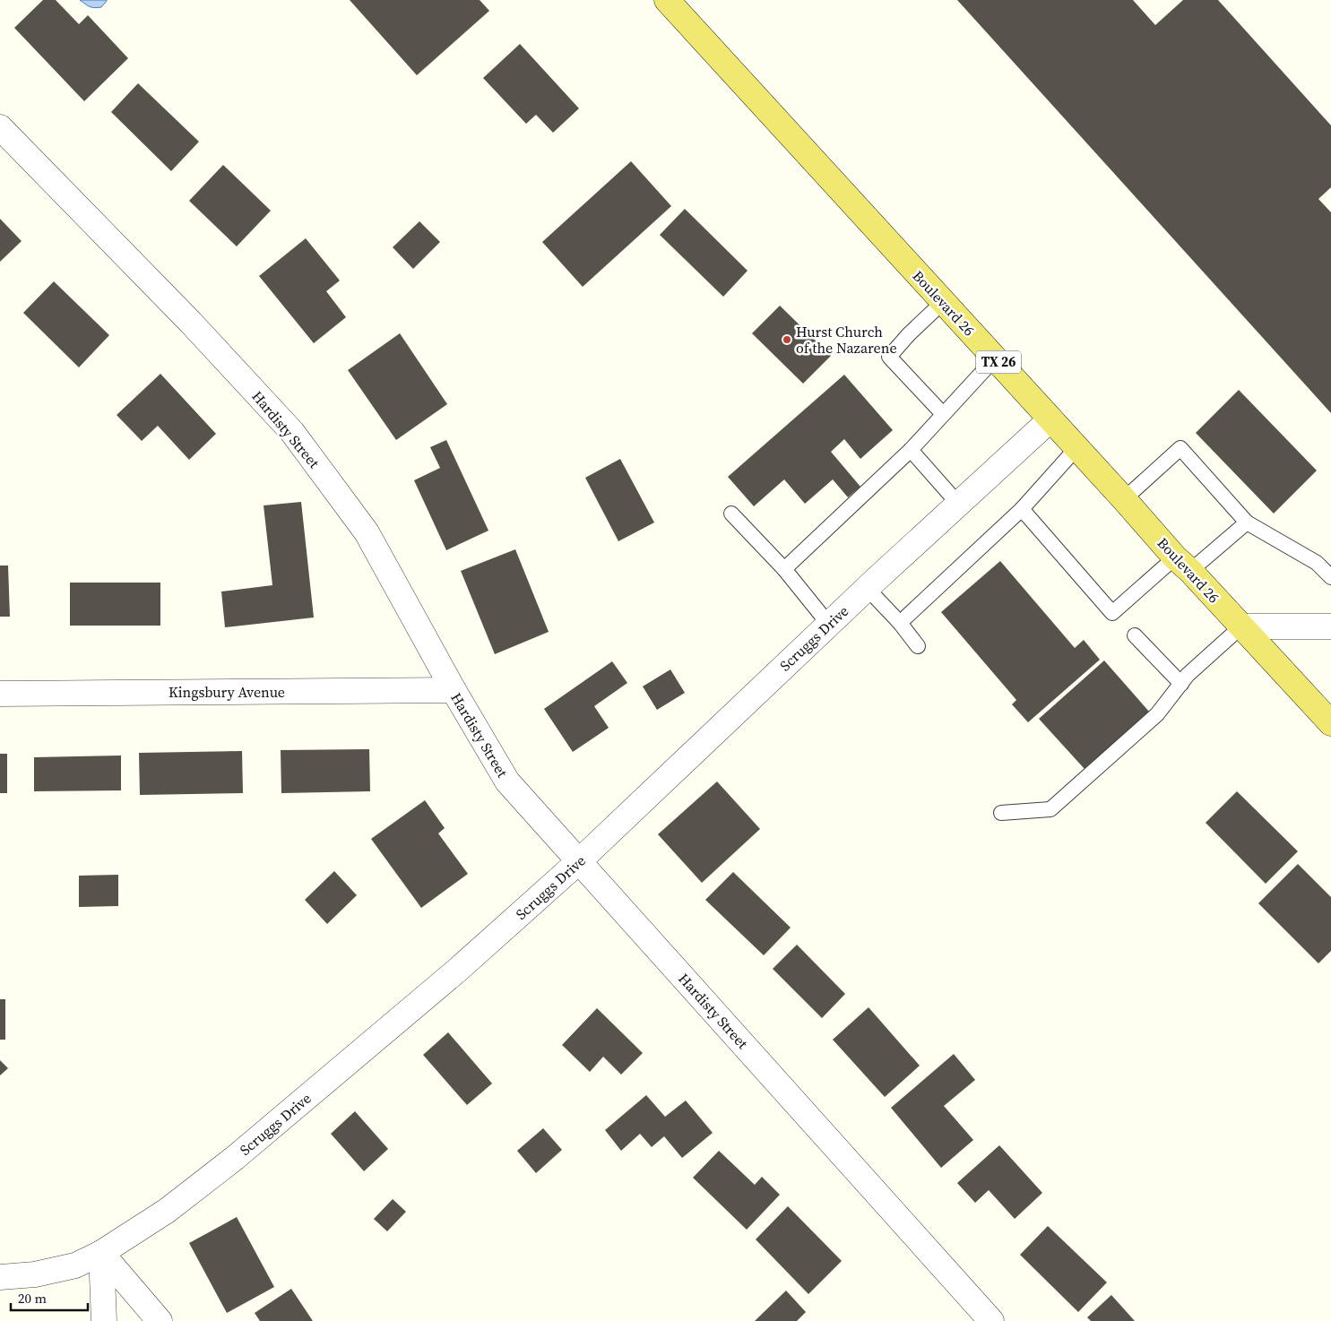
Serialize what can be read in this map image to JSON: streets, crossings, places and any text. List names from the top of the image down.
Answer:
{
  "streets": {
    "main road": ["Boulevard 26", "TX 26"],
    "street": ["Hardisty Street", "Scruggs Drive", "Kingsbury Avenue"]
  },
  "crossings": [
    ["Boulevard 26", "Scruggs Drive"],
    ["Hardisty Street", "Scruggs Drive"],
    ["Hardisty Street", "Kingsbury Avenue"]
  ],
  "places": ["Hurst Church of the Nazarene"],
  "scale_bar": "20 m"
}
